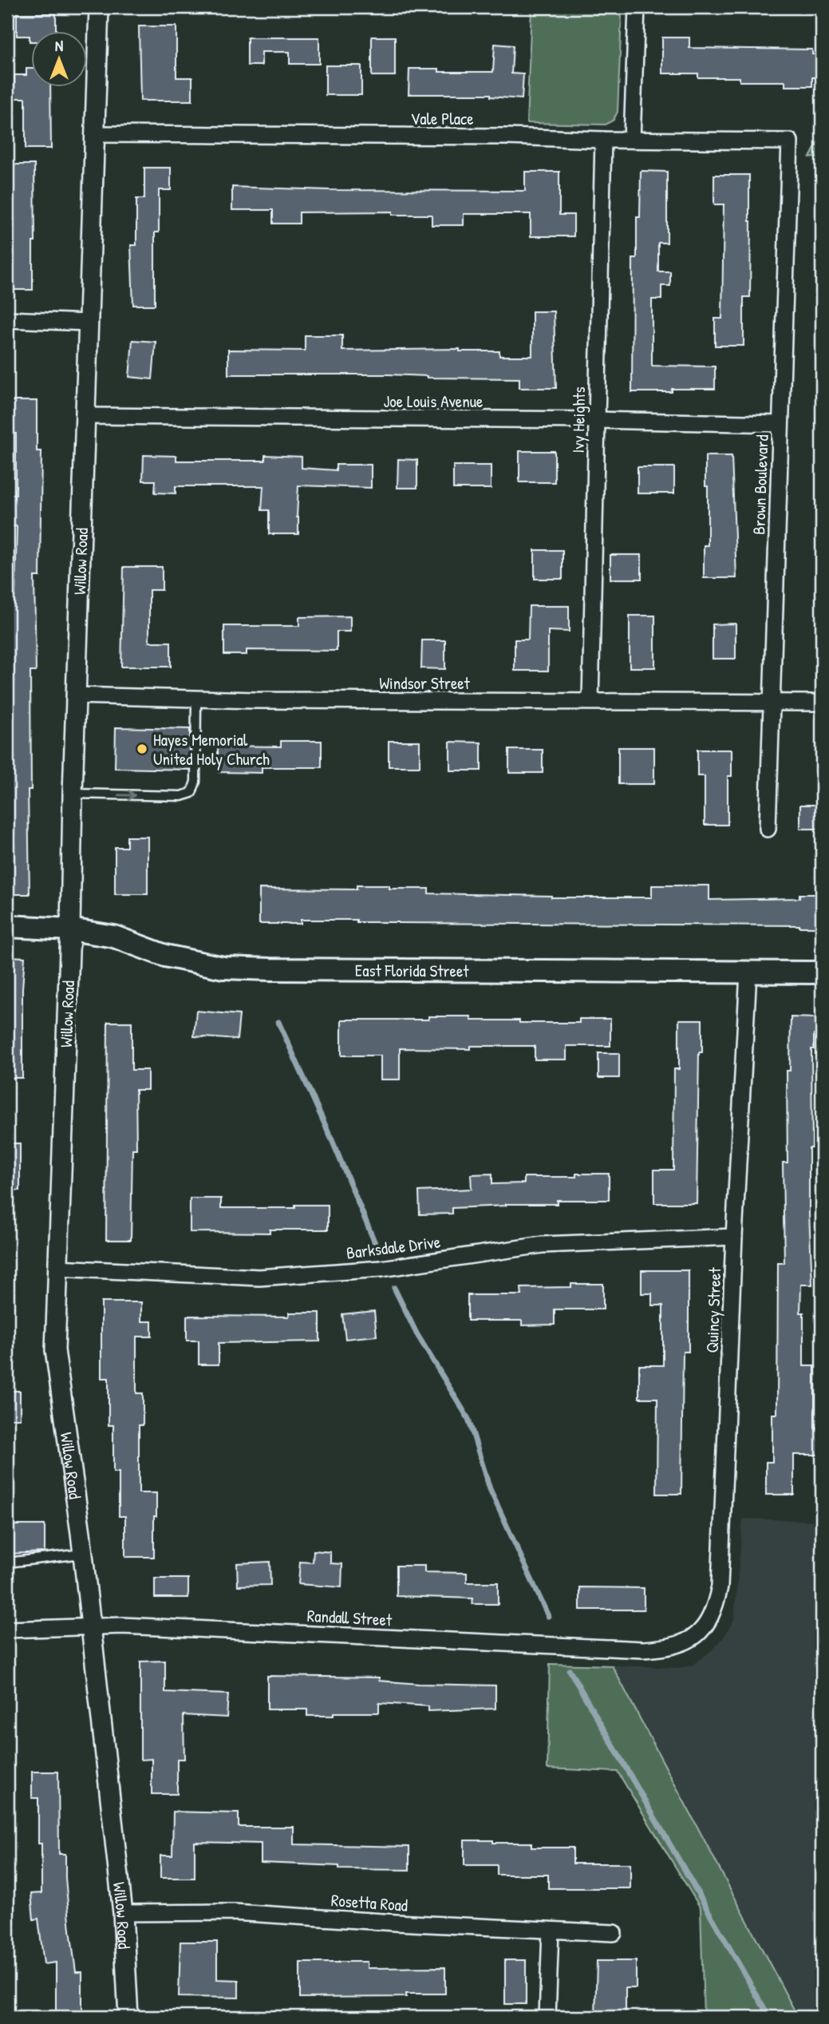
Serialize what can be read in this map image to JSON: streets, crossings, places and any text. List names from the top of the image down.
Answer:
{
  "streets": {
    "main road": ["East Florida Street"],
    "street": [
      "Vale Place",
      "Joe Louis Avenue",
      "Ivy Heights",
      "Brown Boulevard",
      "Willow Road",
      "Windsor Street",
      "Barksdale Drive",
      "Quincy Street",
      "Randall Street",
      "Rosetta Road"
    ]
  },
  "crossings": [
    ["Vale Place", "Ivy Heights"],
    ["Vale Place", "Brown Boulevard"],
    ["Vale Place", "Willow Road"],
    ["Joe Louis Avenue", "Ivy Heights"],
    ["Joe Louis Avenue", "Brown Boulevard"],
    ["Joe Louis Avenue", "Willow Road"],
    ["Ivy Heights", "Windsor Street"],
    ["Brown Boulevard", "Windsor Street"],
    ["Willow Road", "Windsor Street"],
    ["Willow Road", "East Florida Street"],
    ["Willow Road", "Barksdale Drive"],
    ["Willow Road", "Randall Street"],
    ["Willow Road", "Rosetta Road"],
    ["East Florida Street", "Quincy Street"],
    ["Barksdale Drive", "Quincy Street"],
    ["Quincy Street", "Randall Street"]
  ],
  "places": ["Hayes Memorial United Holy Church"],
  "north": "top"
}
